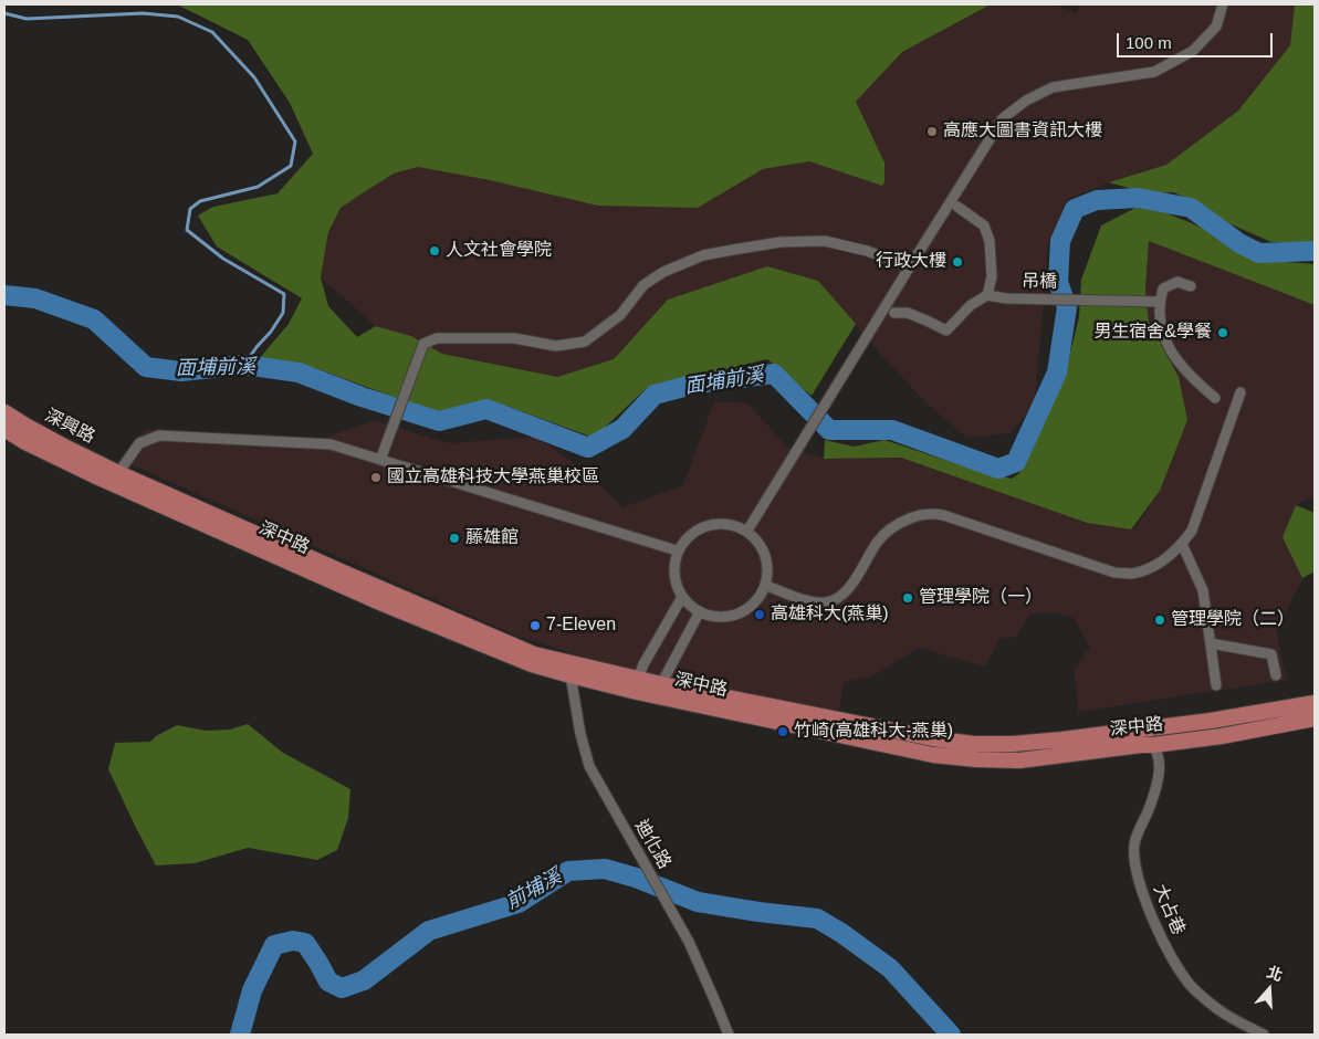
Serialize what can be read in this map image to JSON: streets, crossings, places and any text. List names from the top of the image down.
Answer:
{
  "streets": {
    "main road": ["深興路", "深中路"],
    "street": ["吊橋", "迪化路", "大占巷"]
  },
  "crossings": [
    ["深興路", "深中路"],
    ["深中路", "迪化路"],
    ["深中路", "大占巷"]
  ],
  "water": ["面埔前溪", "前埔溪"],
  "places": [
    "高應大圖書資訊大樓",
    "人文社會學院",
    "行政大樓",
    "男生宿舍&學餐",
    "國立高雄科技大學燕巢校區",
    "藤雄館",
    "管理學院（一）",
    "高雄科大(燕巢)",
    "管理學院（二）",
    "7-Eleven",
    "竹崎(高雄科大-燕巢)"
  ],
  "scale_bar": "100 m",
  "north": "top"
}
